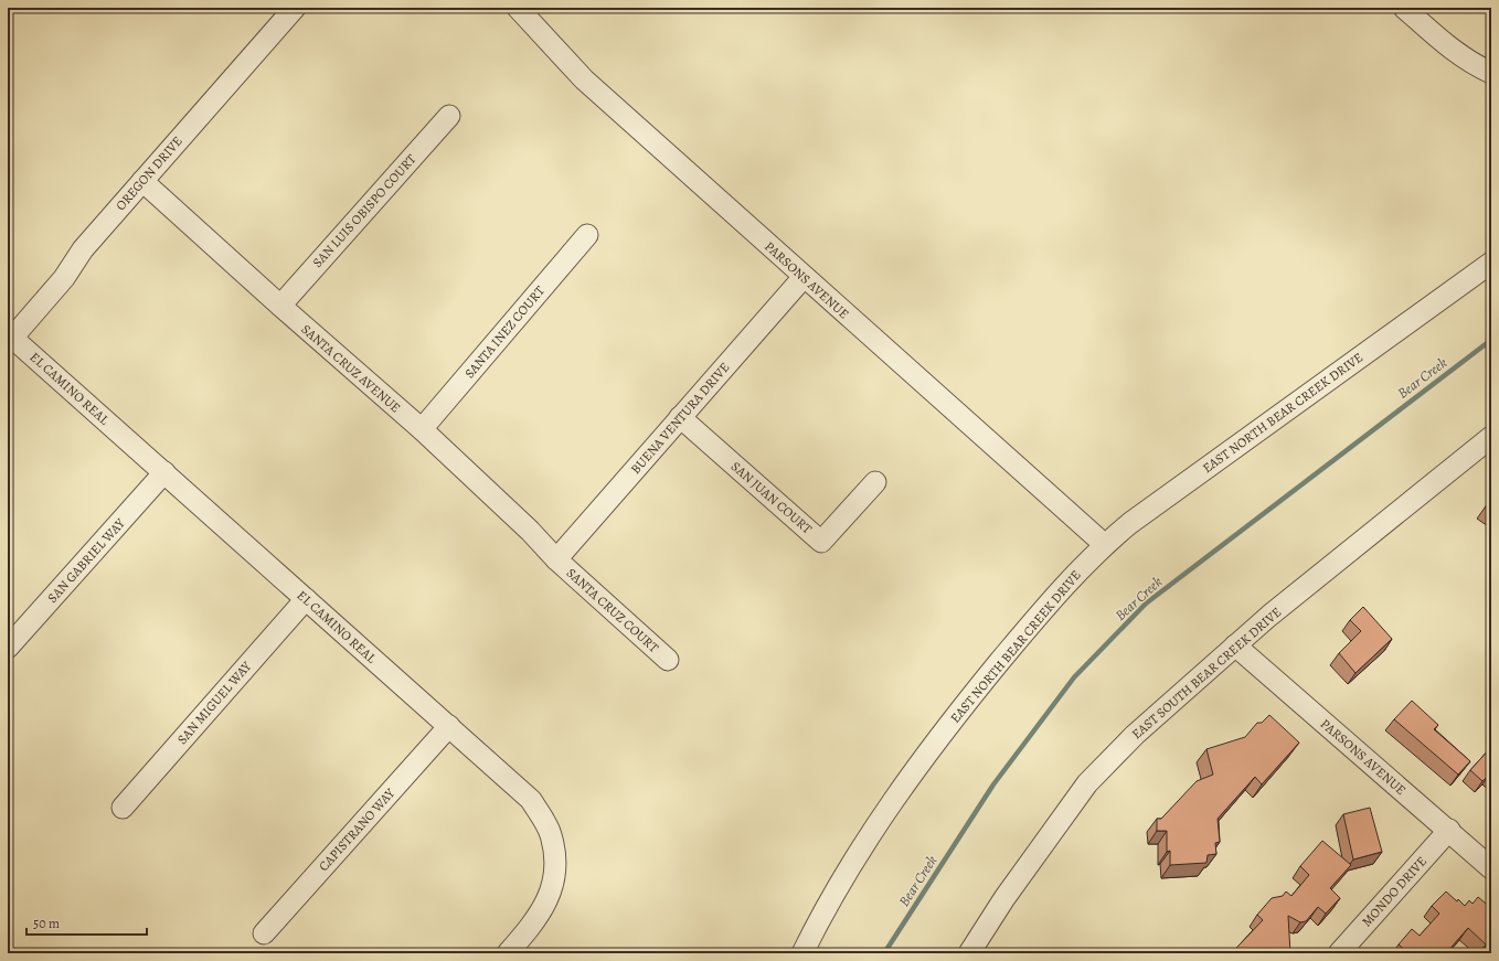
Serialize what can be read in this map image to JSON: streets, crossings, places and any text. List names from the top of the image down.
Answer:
{
  "streets": {
    "street": [
      "OREGON DRIVE",
      "SAN LUIS OBISPO COURT",
      "PARSONS AVENUE",
      "SANTA INEZ COURT",
      "SANTA CRUZ AVENUE",
      "EL CAMINO REAL",
      "EAST NORTH BEAR CREEK DRIVE",
      "BUENA VENTURA DRIVE",
      "SAN JUAN COURT",
      "SAN GABRIEL WAY",
      "SANTA CRUZ COURT",
      "EAST SOUTH BEAR CREEK DRIVE",
      "SAN MIGUEL WAY",
      "CAPISTRANO WAY",
      "MONDO DRIVE"
    ]
  },
  "crossings": [
    ["OREGON DRIVE", "SANTA CRUZ AVENUE"],
    ["OREGON DRIVE", "EL CAMINO REAL"],
    ["SAN LUIS OBISPO COURT", "SANTA CRUZ AVENUE"],
    ["PARSONS AVENUE", "EAST NORTH BEAR CREEK DRIVE"],
    ["PARSONS AVENUE", "BUENA VENTURA DRIVE"],
    ["PARSONS AVENUE", "EAST SOUTH BEAR CREEK DRIVE"],
    ["PARSONS AVENUE", "MONDO DRIVE"],
    ["SANTA INEZ COURT", "SANTA CRUZ AVENUE"],
    ["SANTA CRUZ AVENUE", "BUENA VENTURA DRIVE"],
    ["SANTA CRUZ AVENUE", "SANTA CRUZ COURT"],
    ["EL CAMINO REAL", "SAN GABRIEL WAY"],
    ["EL CAMINO REAL", "SAN MIGUEL WAY"],
    ["EL CAMINO REAL", "CAPISTRANO WAY"],
    ["BUENA VENTURA DRIVE", "SAN JUAN COURT"],
    ["BUENA VENTURA DRIVE", "SANTA CRUZ COURT"]
  ],
  "water": ["Bear Creek"],
  "scale_bar": "50 m"
}
